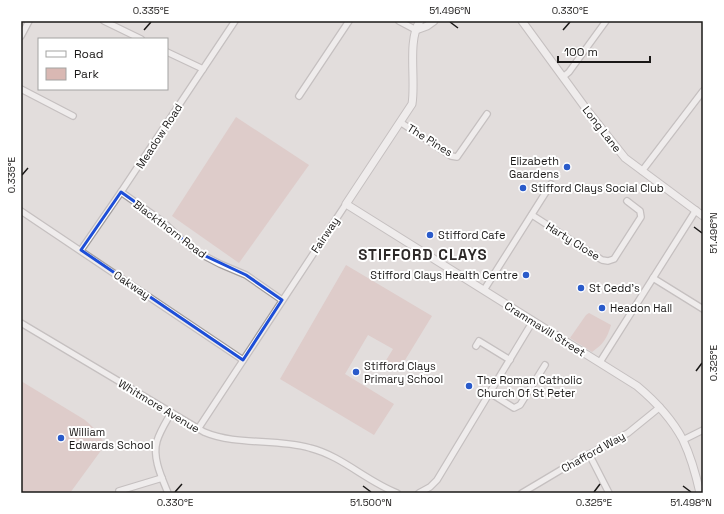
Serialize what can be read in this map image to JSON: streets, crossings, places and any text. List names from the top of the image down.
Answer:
{
  "streets": {
    "street": [
      "Long Lane",
      "Meadow Road",
      "The Pines",
      "Blackthorn Road",
      "Fairway",
      "Harty Close",
      "Oakway",
      "Crammavill Street",
      "Whitmore Avenue",
      "Chafford Way"
    ]
  },
  "crossings": [
    ["Meadow Road", "Blackthorn Road"],
    ["Meadow Road", "Oakway"],
    ["The Pines", "Fairway"],
    ["Blackthorn Road", "Fairway"],
    ["Fairway", "Oakway"],
    ["Fairway", "Crammavill Street"],
    ["Fairway", "Whitmore Avenue"],
    ["Crammavill Street", "Chafford Way"]
  ],
  "districts": ["STIFFORD CLAYS"],
  "places": [
    "Elizabeth Gaardens",
    "Stifford Clays Social Club",
    "Stifford Cafe",
    "Stifford Clays Health Centre",
    "St Cedd's",
    "Headon Hall",
    "Stifford Clays Primary School",
    "The Roman Catholic Church Of St Peter",
    "William Edwards School"
  ],
  "legend": ["Road", "Park"],
  "scale_bar": "100 m",
  "coordinates": [
    "0.335°E",
    "51.496°N",
    "0.330°E",
    "0.325°E",
    "51.500°N",
    "51.498°N"
  ]
}
